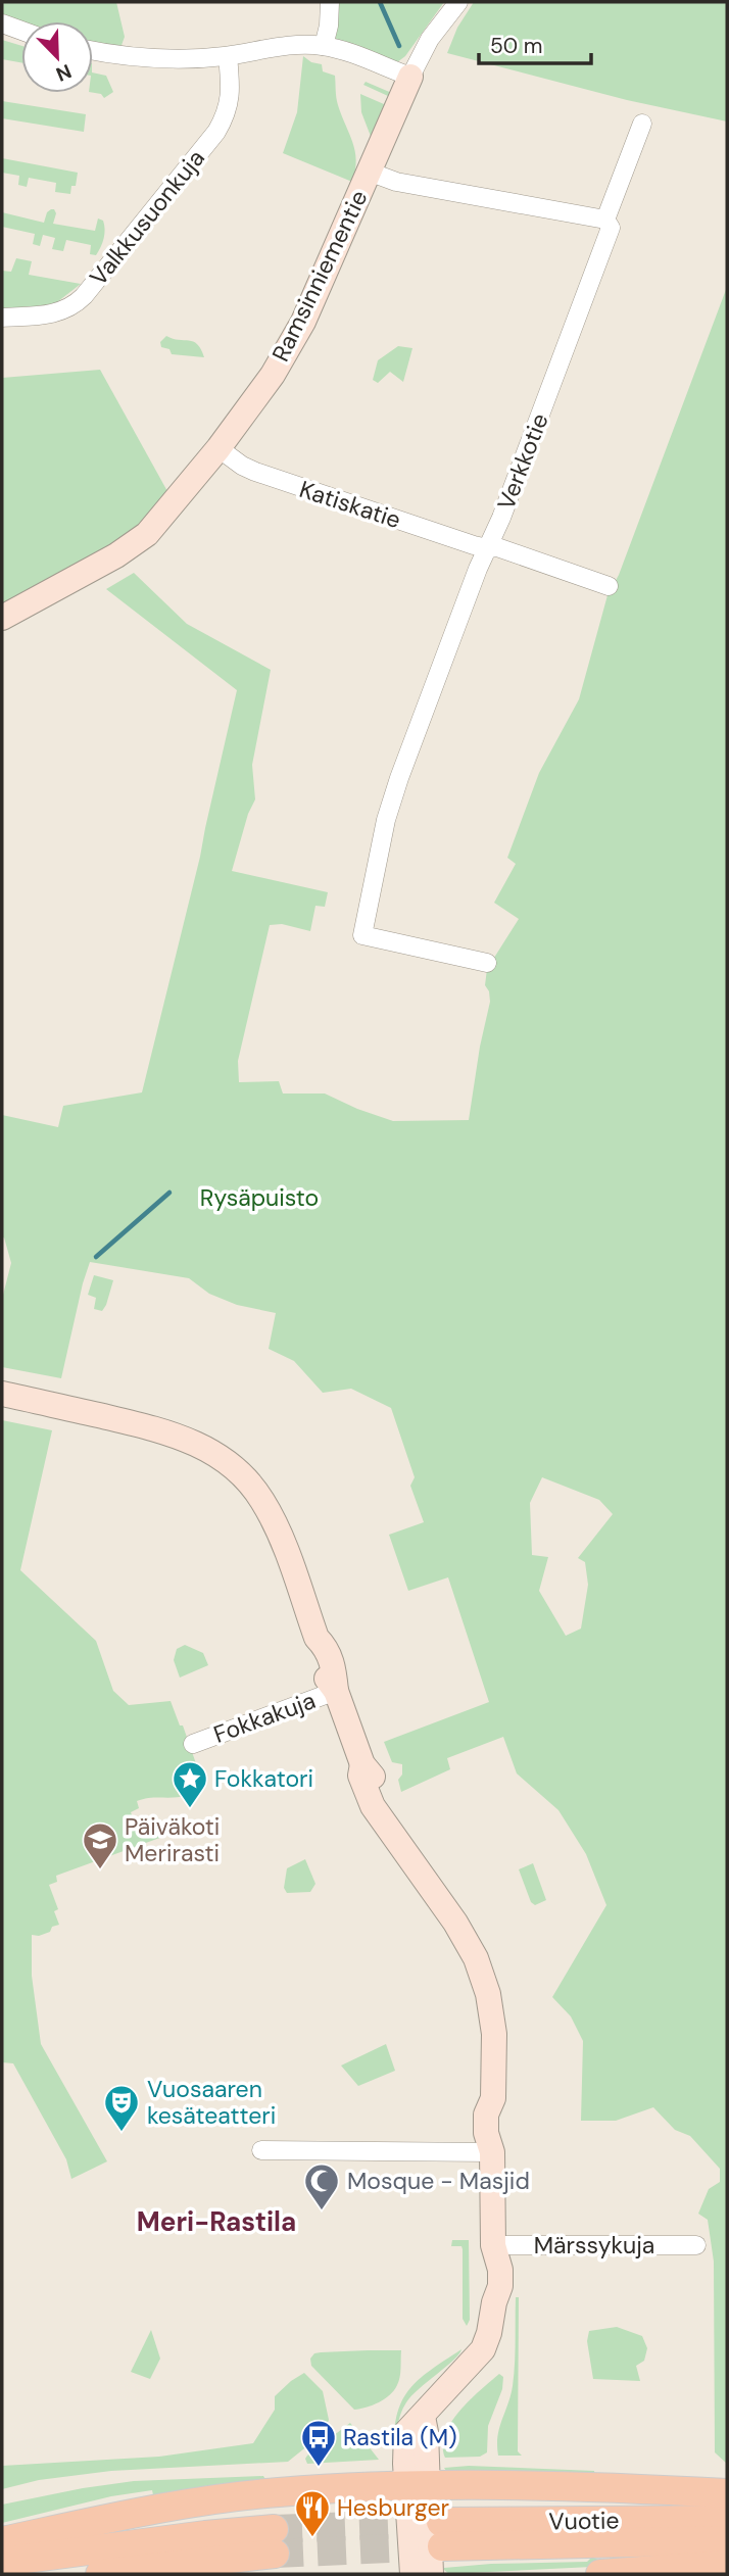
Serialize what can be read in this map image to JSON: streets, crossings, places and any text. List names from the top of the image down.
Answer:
{
  "streets": {
    "main road": ["Vuotie"],
    "street": [
      "Valkkusuonkuja",
      "Ramsinniementie",
      "Verkkotie",
      "Katiskatie",
      "Fokkakuja",
      "Märssykuja"
    ]
  },
  "crossings": [
    ["Ramsinniementie", "Katiskatie"],
    ["Verkkotie", "Katiskatie"]
  ],
  "districts": ["Meri-Rastila"],
  "parks": ["Rysäpuisto"],
  "places": {
    "place": ["Fokkatori"],
    "school or university": ["Päiväkoti Merirasti"],
    "theatre": ["Vuosaaren kesäteatteri"],
    "mosque": ["Mosque - Masjid"],
    "bus stop": ["Rastila (M)"],
    "restaurant": ["Hesburger"]
  },
  "scale_bar": "50 m",
  "north": "bottom right"
}
